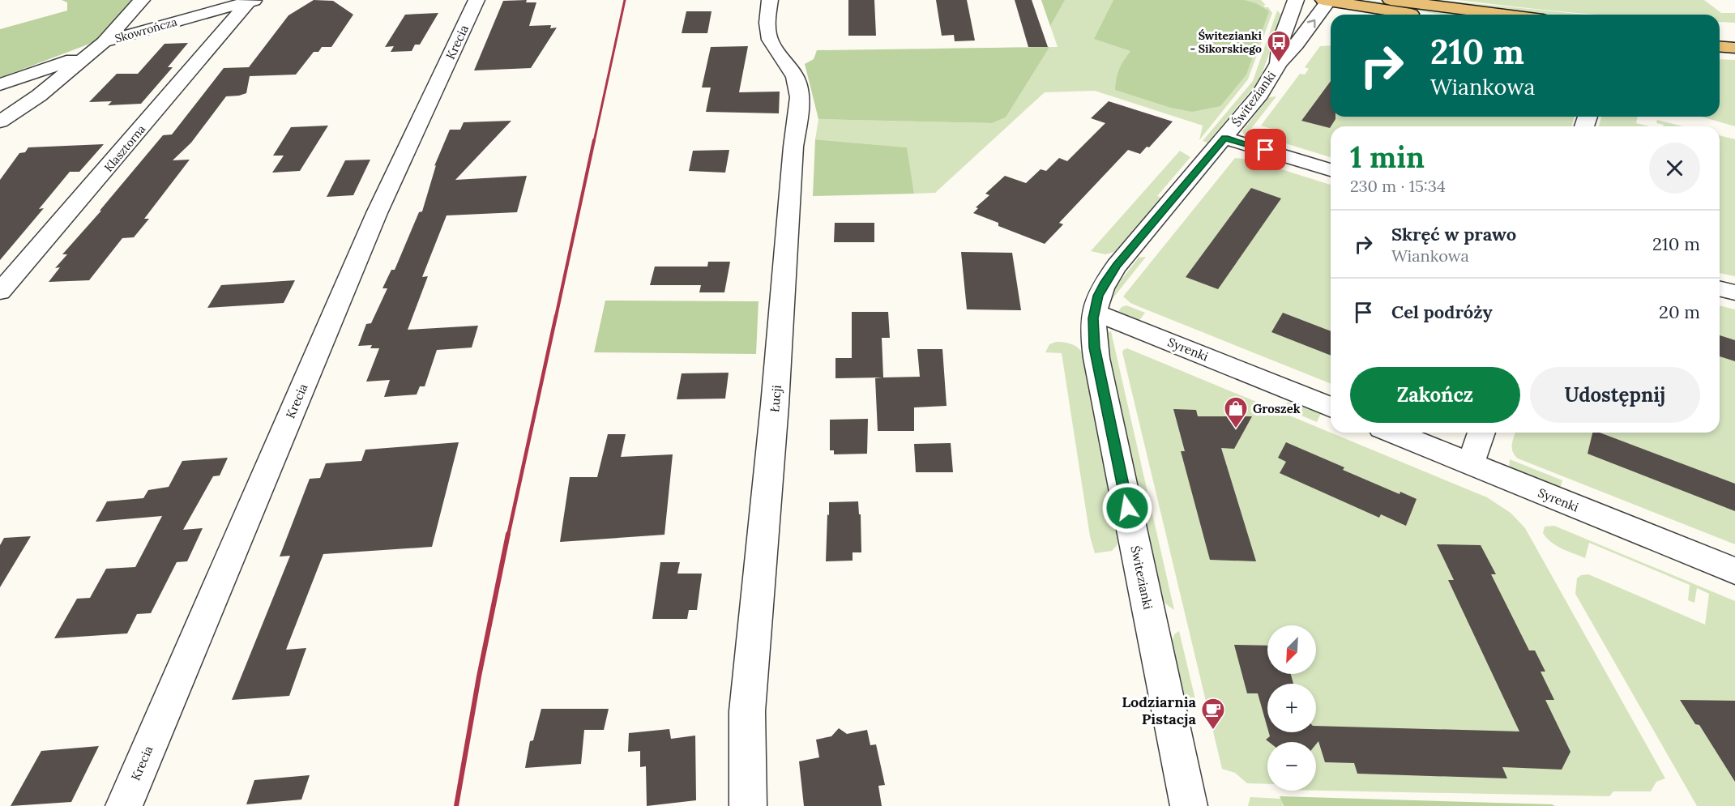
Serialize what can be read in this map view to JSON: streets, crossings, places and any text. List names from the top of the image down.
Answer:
{
  "streets": {
    "street": [
      "Skowrończa",
      "Krecia",
      "Świtezianki",
      "Klasztorna",
      "Syrenki",
      "Łucji"
    ]
  },
  "crossings": [
    ["Skowrończa", "Klasztorna"],
    ["Świtezianki", "Syrenki"]
  ],
  "places": {
    "bus stop": ["Świtezianki - Sikorskiego"],
    "shop": ["Groszek"],
    "cafe": ["Lodziarnia Pistacja"]
  },
  "north": "bottom left",
  "page": {
    "turn": ["210 m", "Wiankowa"],
    "heading": ["1 min", "230 m · 15:34"],
    "list": [
      {
        "name": "Skręć w prawo",
        "note": "Wiankowa",
        "value": "210 m"
      },
      {
        "name": "Cel podróży",
        "value": "20 m"
      }
    ],
    "buttons": ["Zakończ", "Udostępnij"],
    "map_buttons": ["+", "−"]
  }
}
